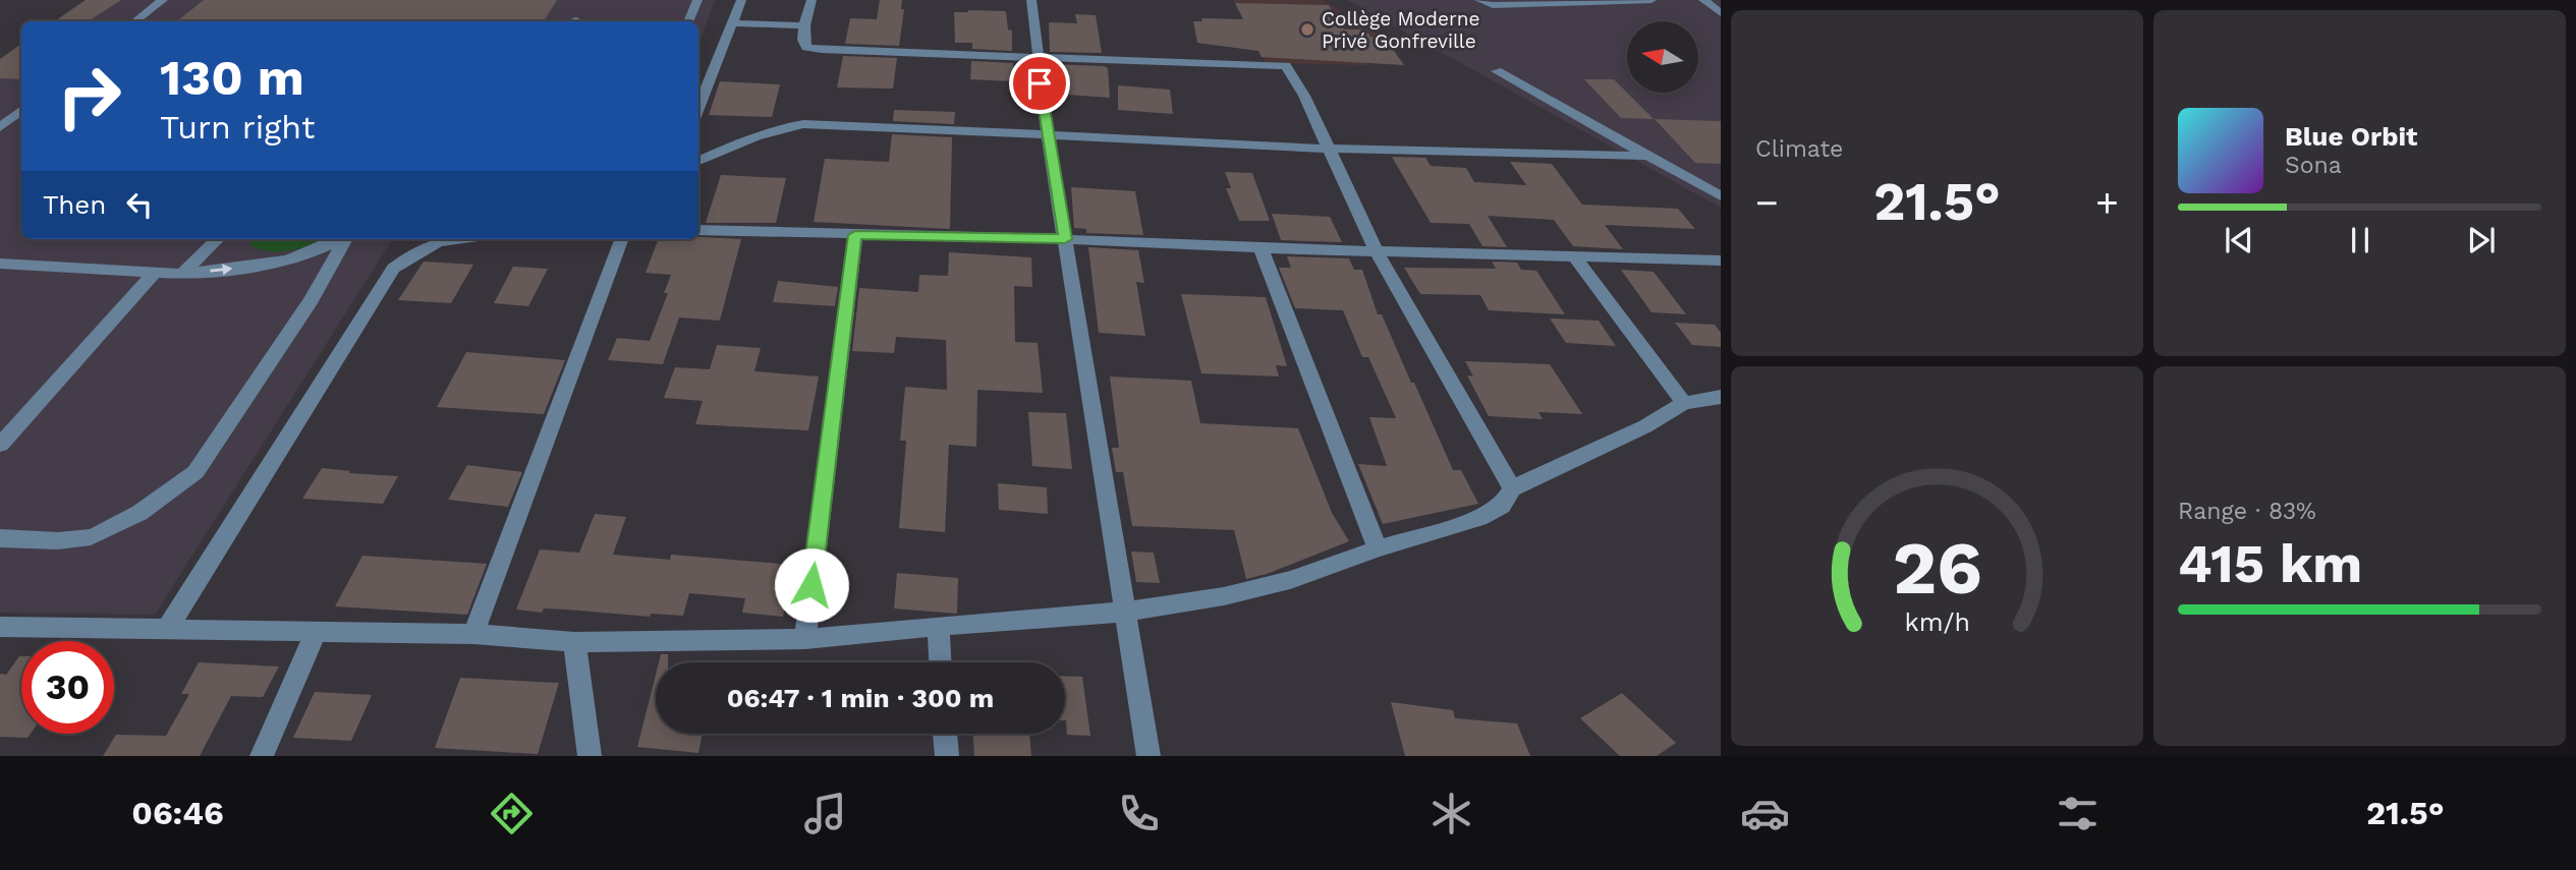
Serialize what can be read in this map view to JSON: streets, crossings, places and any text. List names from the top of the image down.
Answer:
{
  "places": ["Collège Moderne Privé Gonfreville"],
  "north": "left",
  "page": {
    "tile": [
      "Climate",
      ["Range · 83%", "415 km"]
    ],
    "turn": ["130 m", "Turn right"],
    "song": ["Blue Orbit", "Sona"],
    "then": "Then",
    "heat": ["−", "21.5°", "+"],
    "limit": "30",
    "trip": "06:47 · 1 min · 300 m",
    "tabs": ["06:46", "21.5°"],
    "gauge": ["26", "km/h"]
  }
}
